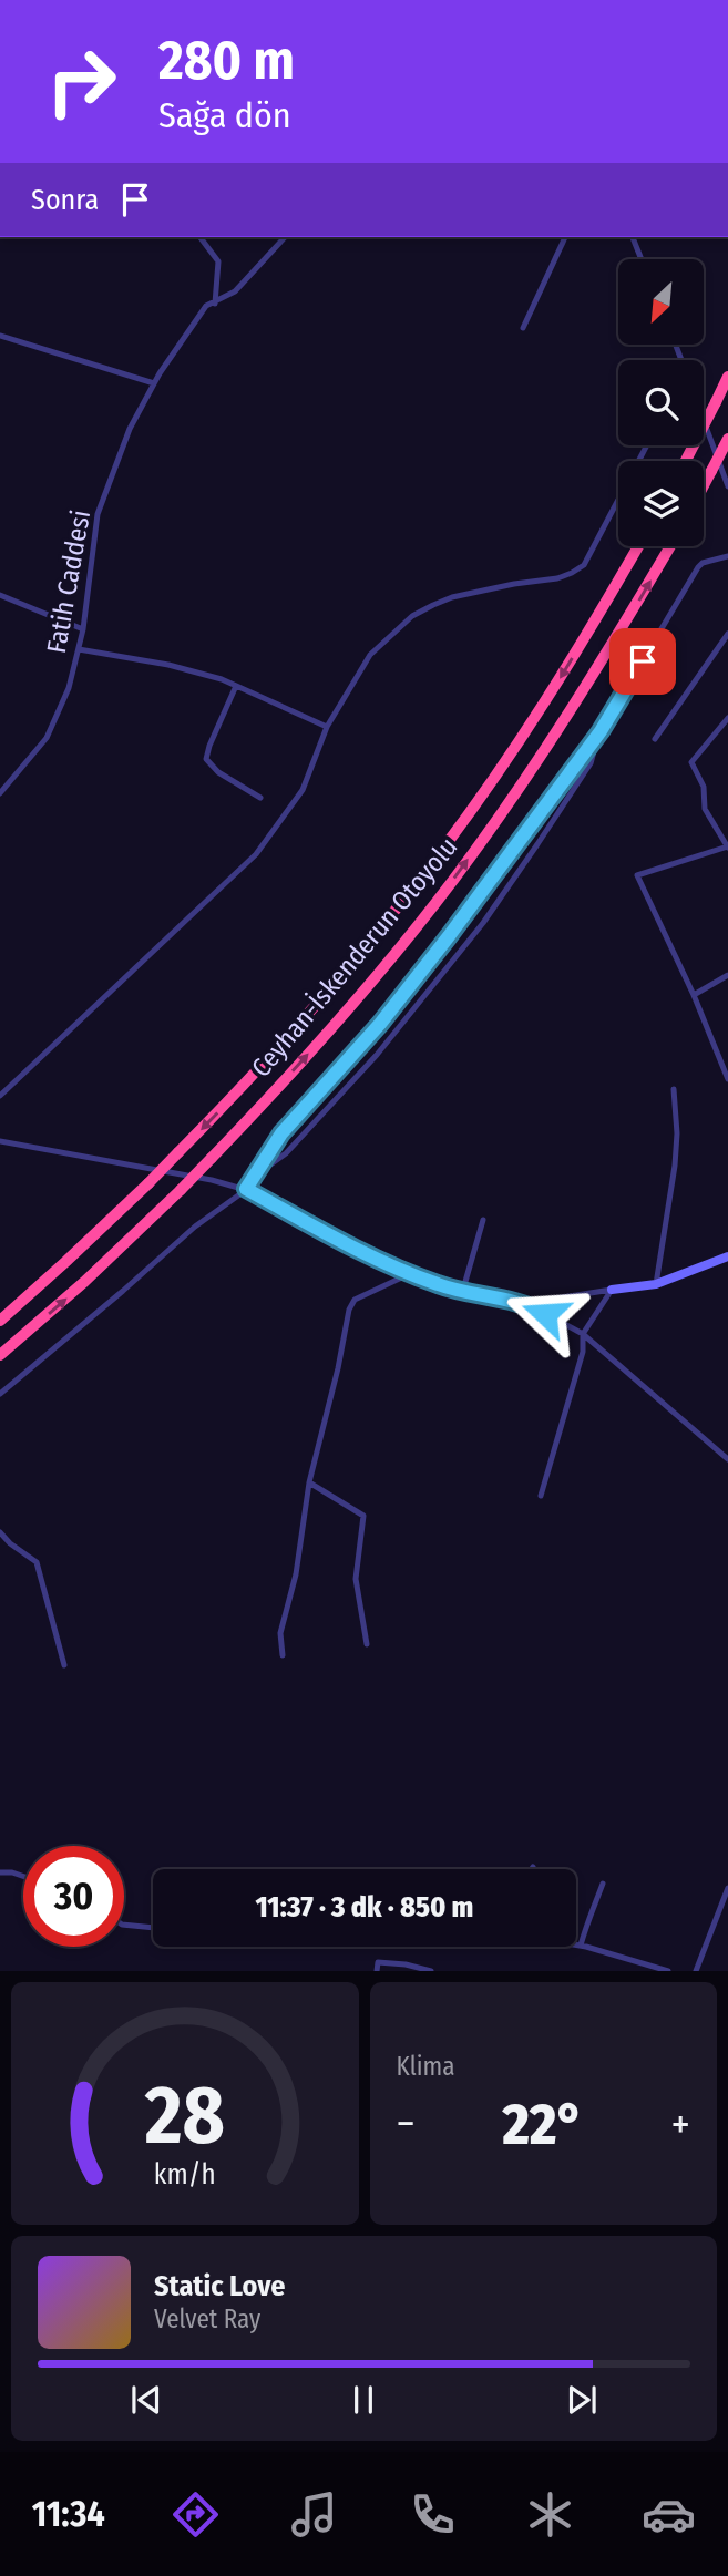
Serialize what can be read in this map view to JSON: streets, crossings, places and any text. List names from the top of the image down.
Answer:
{
  "streets": {
    "highway": ["Ceyhan-İskenderun Otoyolu"],
    "street": ["Fatih Caddesi"]
  },
  "north": "bottom left",
  "page": {
    "turn": ["280 m", "Sağa dön"],
    "then": "Sonra",
    "limit": "30",
    "trip": "11:37 · 3 dk · 850 m",
    "tile": "Klima",
    "heat": ["−", "22°", "+"],
    "song": ["Static Love", "Velvet Ray"],
    "tabs": "11:34",
    "gauge": ["28", "km/h"]
  }
}
